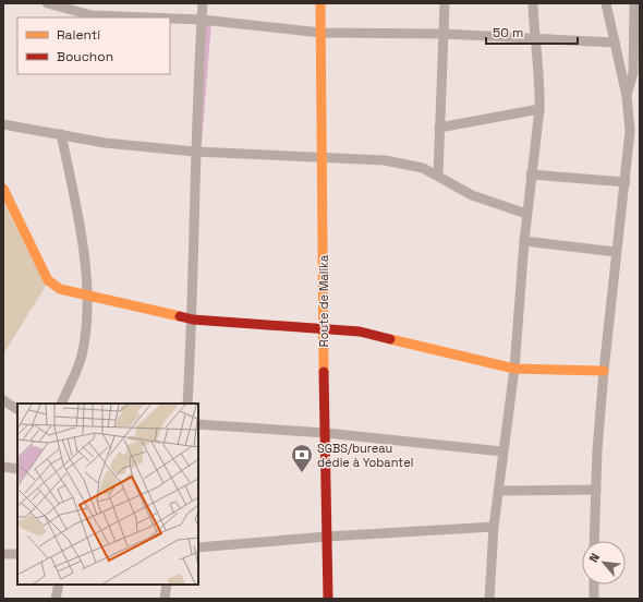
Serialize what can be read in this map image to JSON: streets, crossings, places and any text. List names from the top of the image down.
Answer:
{
  "streets": {
    "street": ["Route de Malika"]
  },
  "places": {
    "bank": ["SGBS/bureau dédie à Yobantel"]
  },
  "legend": ["Ralenti", "Bouchon"],
  "scale_bar": "50 m",
  "north": "top left"
}
